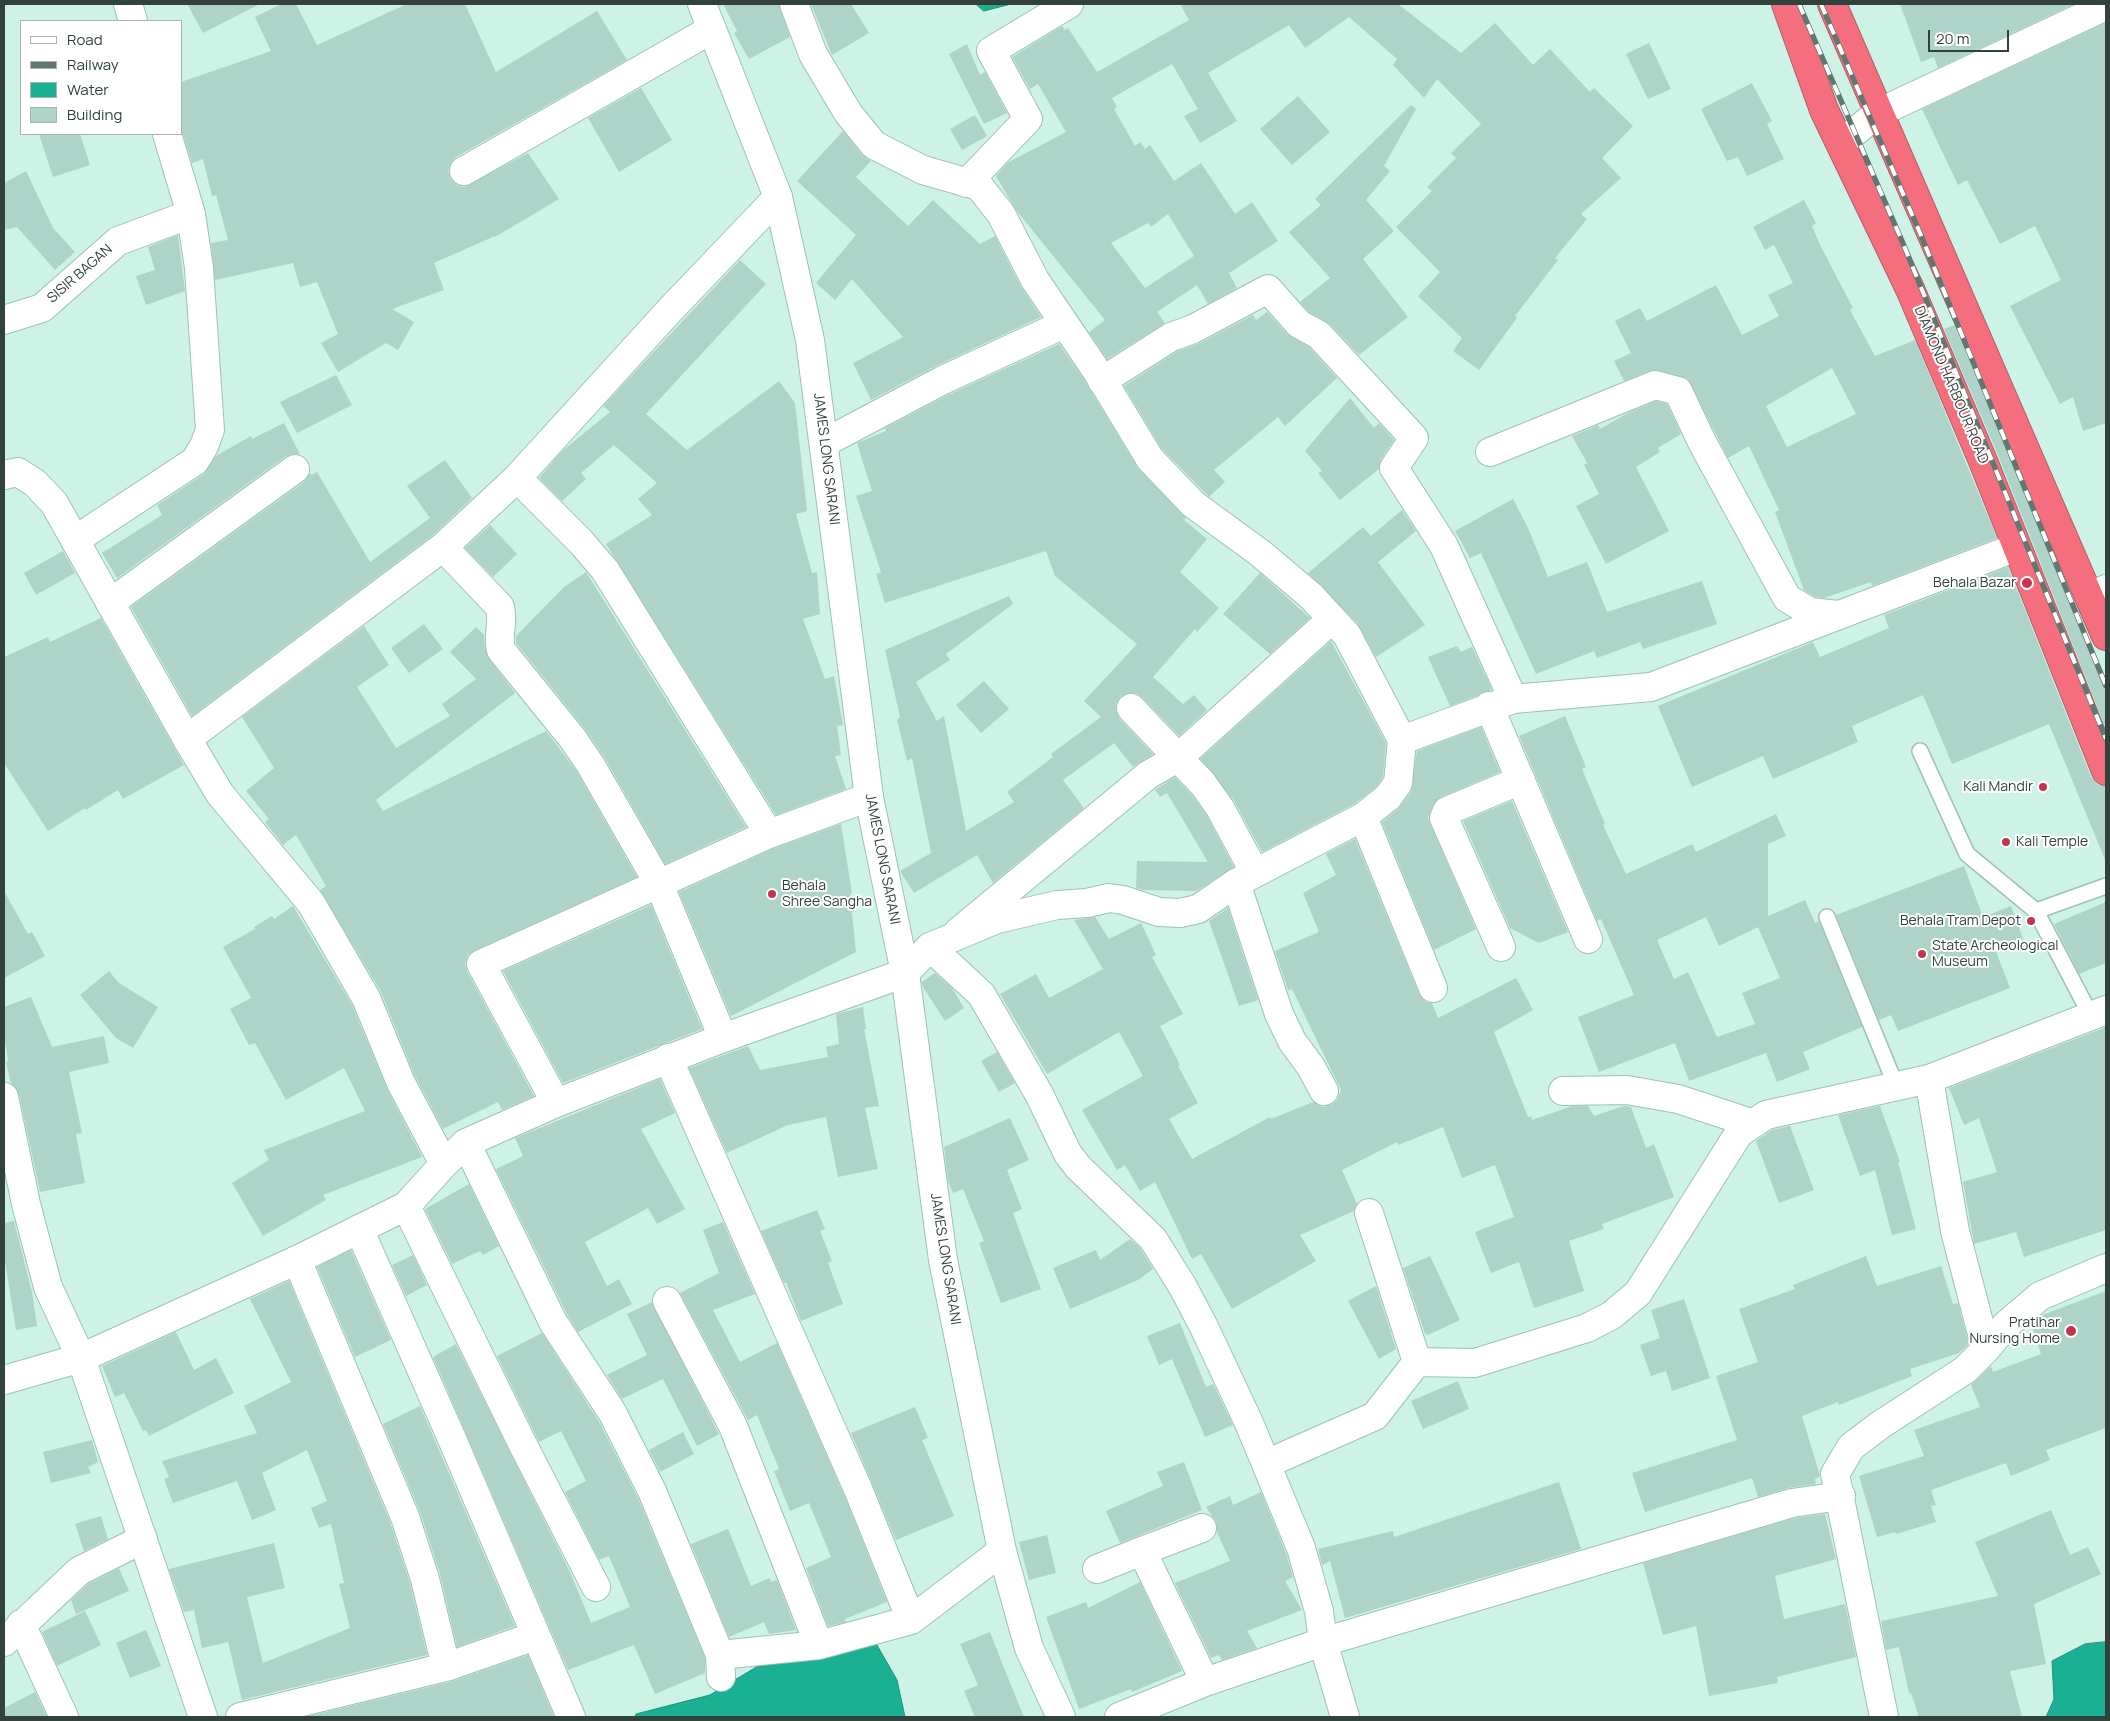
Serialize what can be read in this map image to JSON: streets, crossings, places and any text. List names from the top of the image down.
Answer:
{
  "streets": {
    "highway": ["DIAMOND HARBOUR ROAD"],
    "street": ["SISIR BAGAN", "JAMES LONG SARANI"]
  },
  "places": [
    "Behala Bazar",
    "Kali Mandir",
    "Kali Temple",
    "Behala Shree Sangha",
    "Behala Tram Depot",
    "State Archeological Museum",
    "Pratihar Nursing Home"
  ],
  "legend": [
    "Road",
    "Railway",
    "Water",
    "Building"
  ],
  "scale_bar": "20 m"
}
